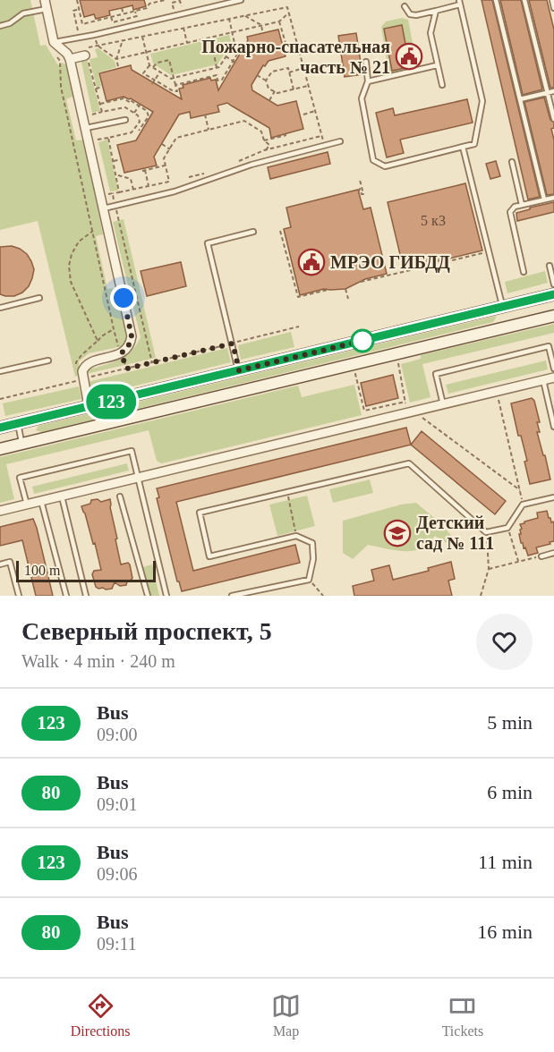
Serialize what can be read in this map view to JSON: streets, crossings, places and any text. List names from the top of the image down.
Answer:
{
  "places": {
    "public building": ["Пожарно-спасательная часть № 21", "МРЭО ГИБДД"],
    "school or university": ["Детский сад № 111"]
  },
  "lines": ["bus line 123"],
  "house_numbers": ["5 к3"],
  "scale_bar": "100 m",
  "page": {
    "on_map": "123",
    "scale": "100 m",
    "heading": ["Северный проспект, 5", "Walk · 4 min · 240 m"],
    "list": [
      {
        "mark": "123",
        "name": "Bus",
        "note": "09:00",
        "value": "5 min"
      },
      {
        "mark": "80",
        "name": "Bus",
        "note": "09:01",
        "value": "6 min"
      },
      {
        "mark": "123",
        "name": "Bus",
        "note": "09:06",
        "value": "11 min"
      },
      {
        "mark": "80",
        "name": "Bus",
        "note": "09:11",
        "value": "16 min"
      }
    ],
    "tabs": ["Directions", "Map", "Tickets"]
  }
}
